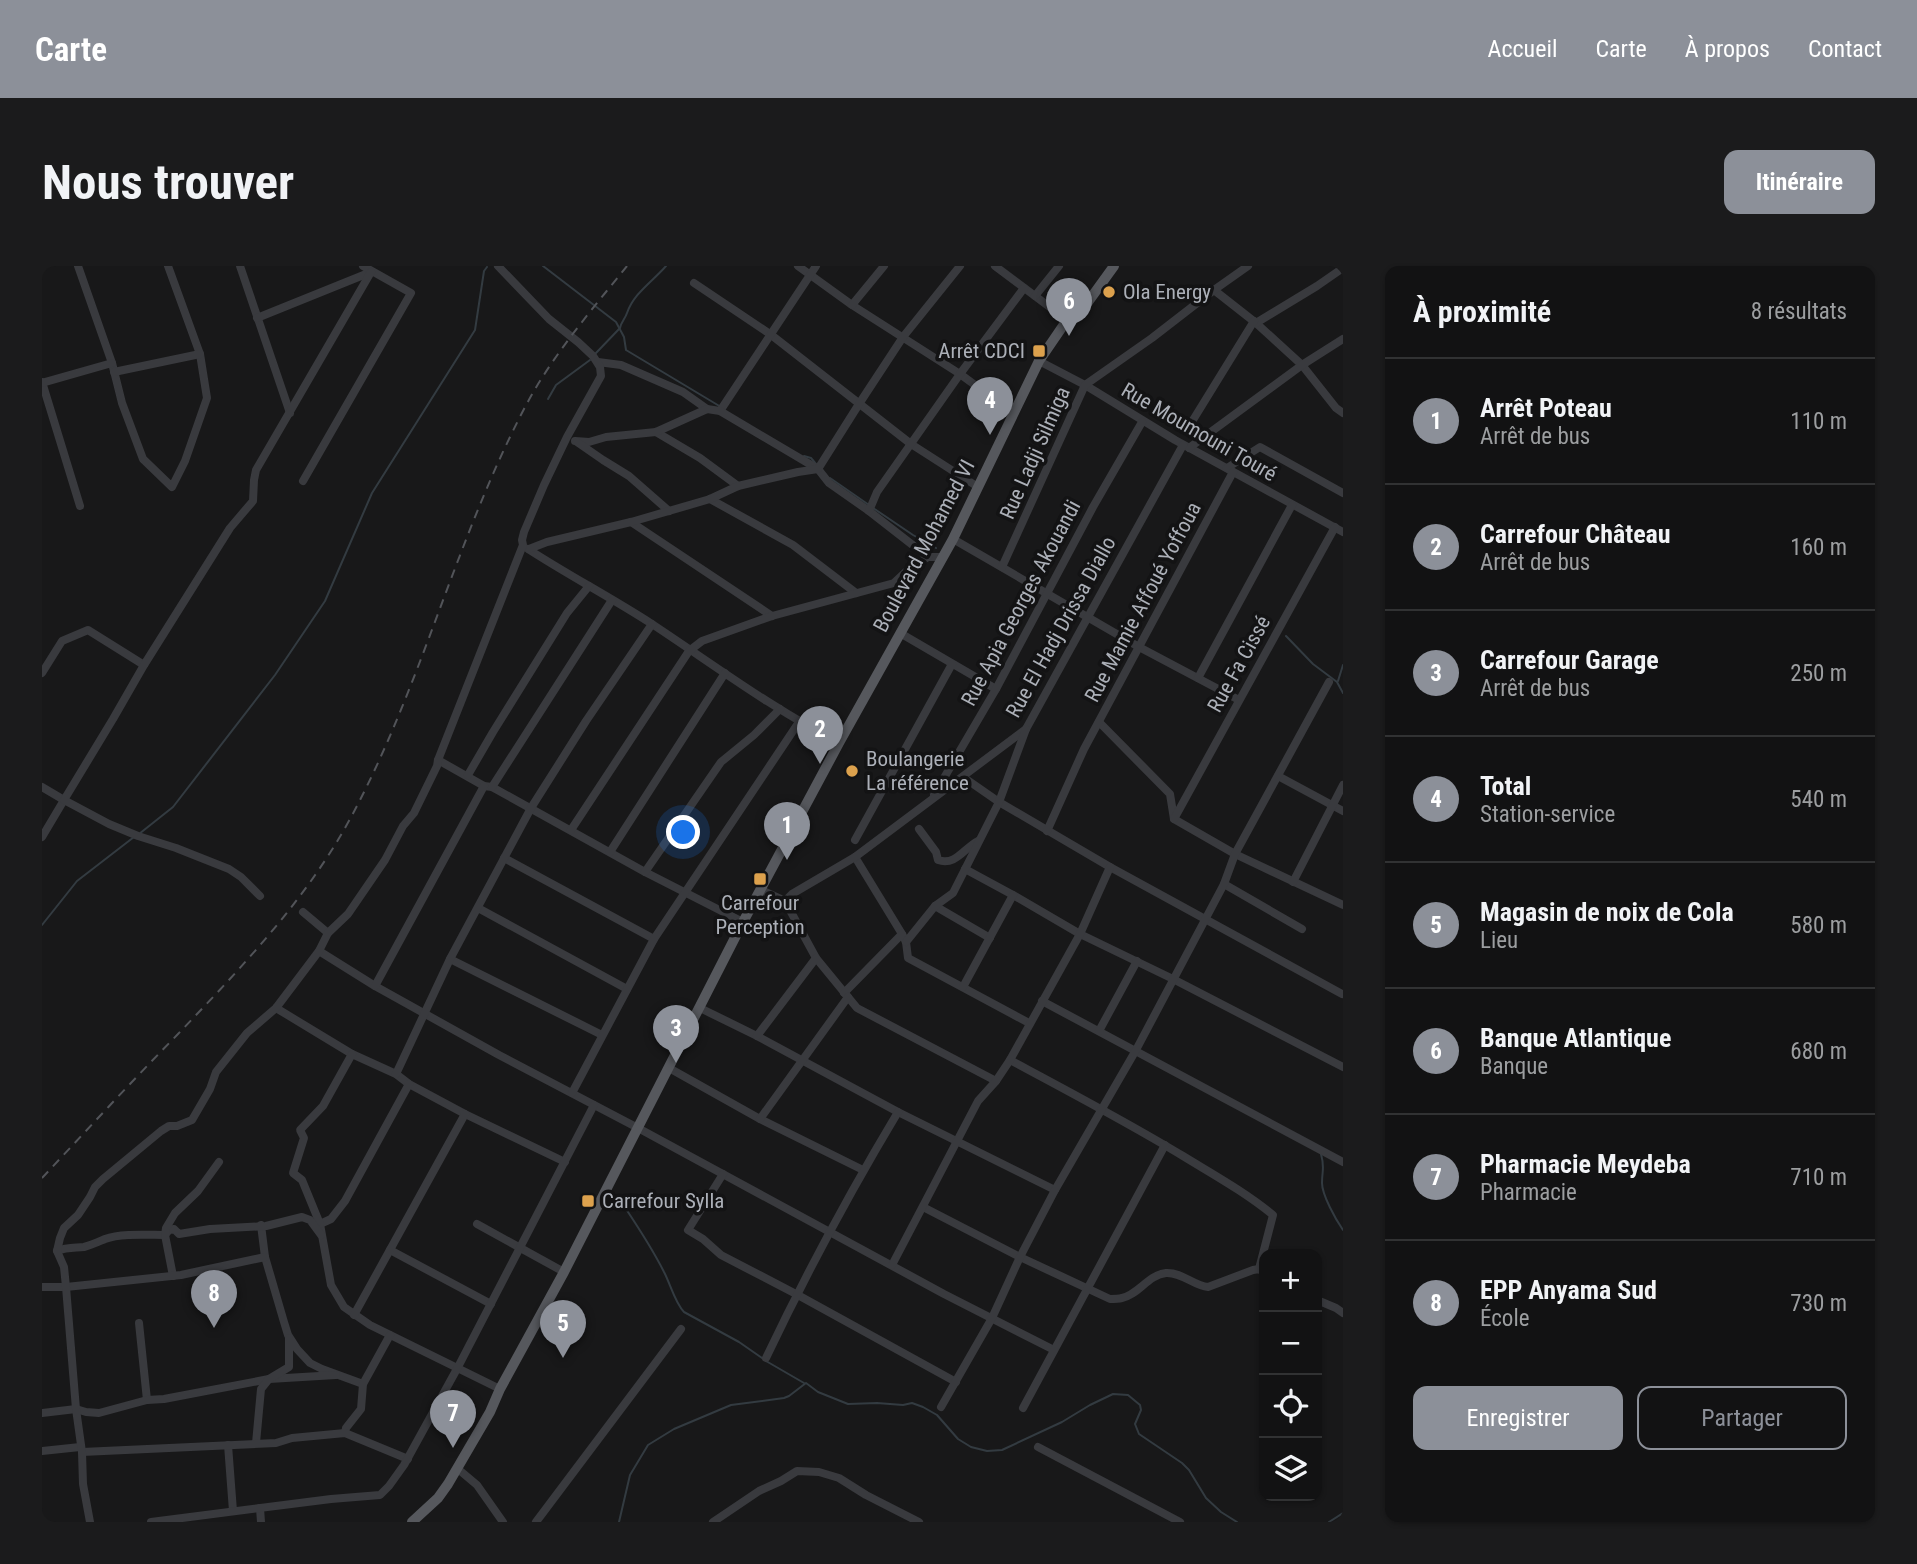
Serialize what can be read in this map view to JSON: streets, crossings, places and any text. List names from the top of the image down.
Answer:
{
  "streets": {
    "main road": ["Boulevard Mohamed VI"],
    "street": [
      "Rue Moumouni Touré",
      "Rue Ladji Silmiga",
      "Rue Mamie Affoué Yoffoua",
      "Rue Apia Georges Akouandi",
      "Rue El Hadj Drissa Diallo",
      "Rue Fa Cissé"
    ]
  },
  "crossings": [
    ["Rue Moumouni Touré", "Rue Ladji Silmiga"],
    ["Rue Moumouni Touré", "Boulevard Mohamed VI"],
    ["Rue Moumouni Touré", "Rue Mamie Affoué Yoffoua"],
    ["Rue Moumouni Touré", "Rue Apia Georges Akouandi"],
    ["Rue Moumouni Touré", "Rue El Hadj Drissa Diallo"],
    ["Rue Moumouni Touré", "Rue Fa Cissé"],
    ["Rue Apia Georges Akouandi", "Rue El Hadj Drissa Diallo"]
  ],
  "places": {
    "other": ["Ola Energy", "Boulangerie La référence"],
    "transit": ["Arrêt CDCI", "Carrefour Perception", "Carrefour Sylla"]
  },
  "page": {
    "header": "Carte",
    "nav": [
      "Accueil",
      "Carte",
      "À propos",
      "Contact"
    ],
    "buttons": [
      "Itinéraire",
      ["Enregistrer", "Partager"]
    ],
    "title": "Nous trouver",
    "heading": ["À proximité", "8 résultats"],
    "pins": [
      "6",
      "4",
      "2",
      "1",
      "3",
      "8",
      "5",
      "7"
    ],
    "list": [
      {
        "mark": "1",
        "name": "Arrêt Poteau",
        "note": "Arrêt de bus",
        "value": "110 m"
      },
      {
        "mark": "2",
        "name": "Carrefour Château",
        "note": "Arrêt de bus",
        "value": "160 m"
      },
      {
        "mark": "3",
        "name": "Carrefour Garage",
        "note": "Arrêt de bus",
        "value": "250 m"
      },
      {
        "mark": "4",
        "name": "Total",
        "note": "Station-service",
        "value": "540 m"
      },
      {
        "mark": "5",
        "name": "Magasin de noix de Cola",
        "note": "Lieu",
        "value": "580 m"
      },
      {
        "mark": "6",
        "name": "Banque Atlantique",
        "note": "Banque",
        "value": "680 m"
      },
      {
        "mark": "7",
        "name": "Pharmacie Meydeba",
        "note": "Pharmacie",
        "value": "710 m"
      },
      {
        "mark": "8",
        "name": "EPP Anyama Sud",
        "note": "École",
        "value": "730 m"
      }
    ],
    "map_buttons": ["+", "−"]
  }
}
